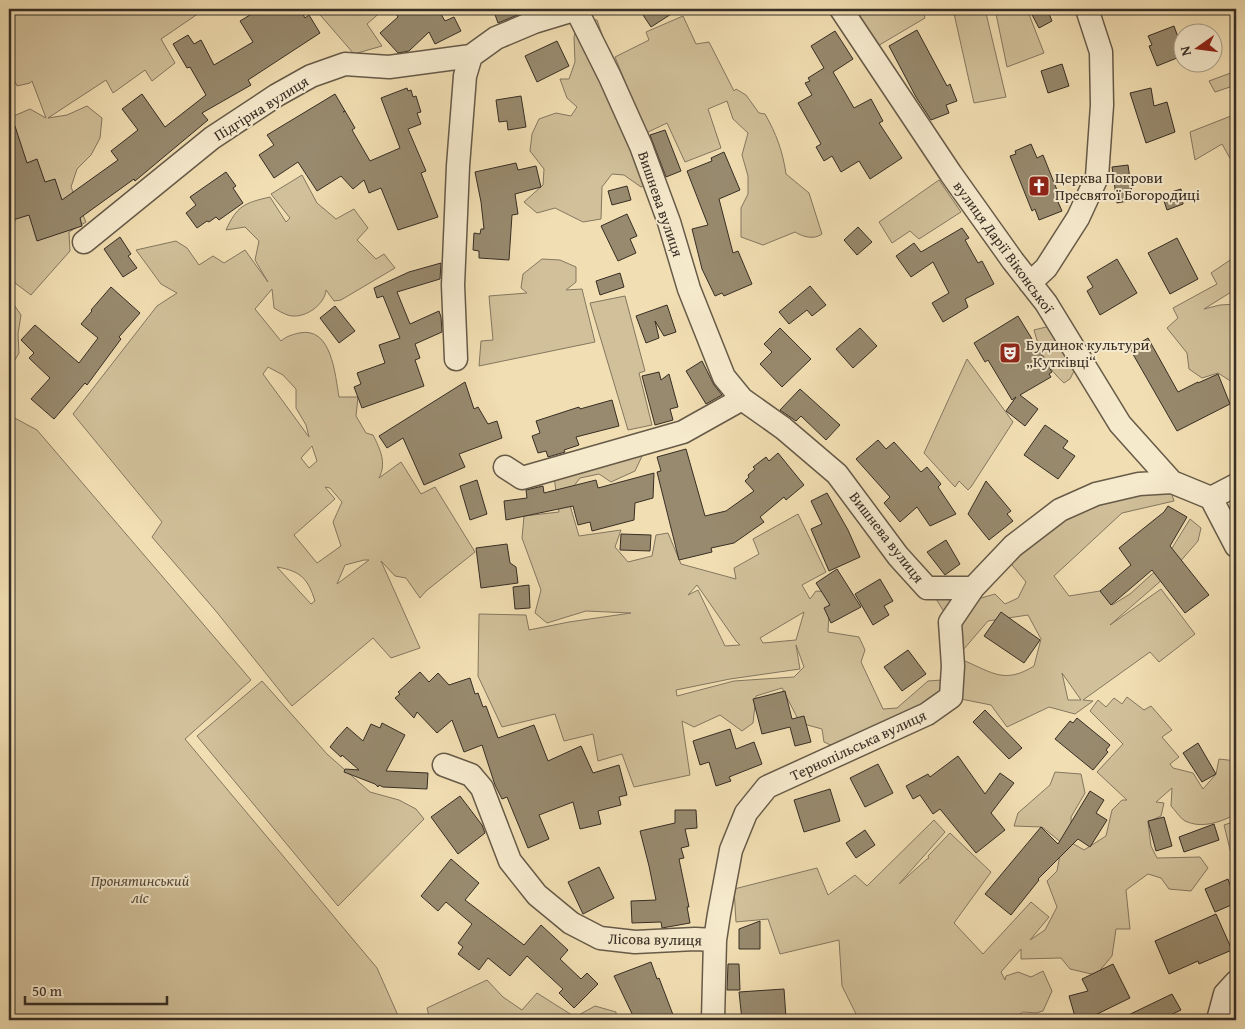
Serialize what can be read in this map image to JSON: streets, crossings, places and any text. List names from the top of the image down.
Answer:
{
  "streets": {
    "street": [
      "Підгірна вулиця",
      "Вишнева вулиця",
      "вулиця Дарії Віконської",
      "Тернопільська вулиця",
      "Лісова вулиця"
    ]
  },
  "crossings": [
    ["Підгірна вулиця", "Вишнева вулиця"],
    ["Вишнева вулиця", "Тернопільська вулиця"],
    ["вулиця Дарії Віконської", "Тернопільська вулиця"],
    ["Тернопільська вулиця", "Лісова вулиця"]
  ],
  "parks": ["Пронятинський ліс"],
  "places": {
    "church": ["Церква Покрови Пресвятої Богородиці"],
    "theatre": ["Будинок культури „Кутківці“"]
  },
  "scale_bar": "50 m",
  "north": "left"
}
